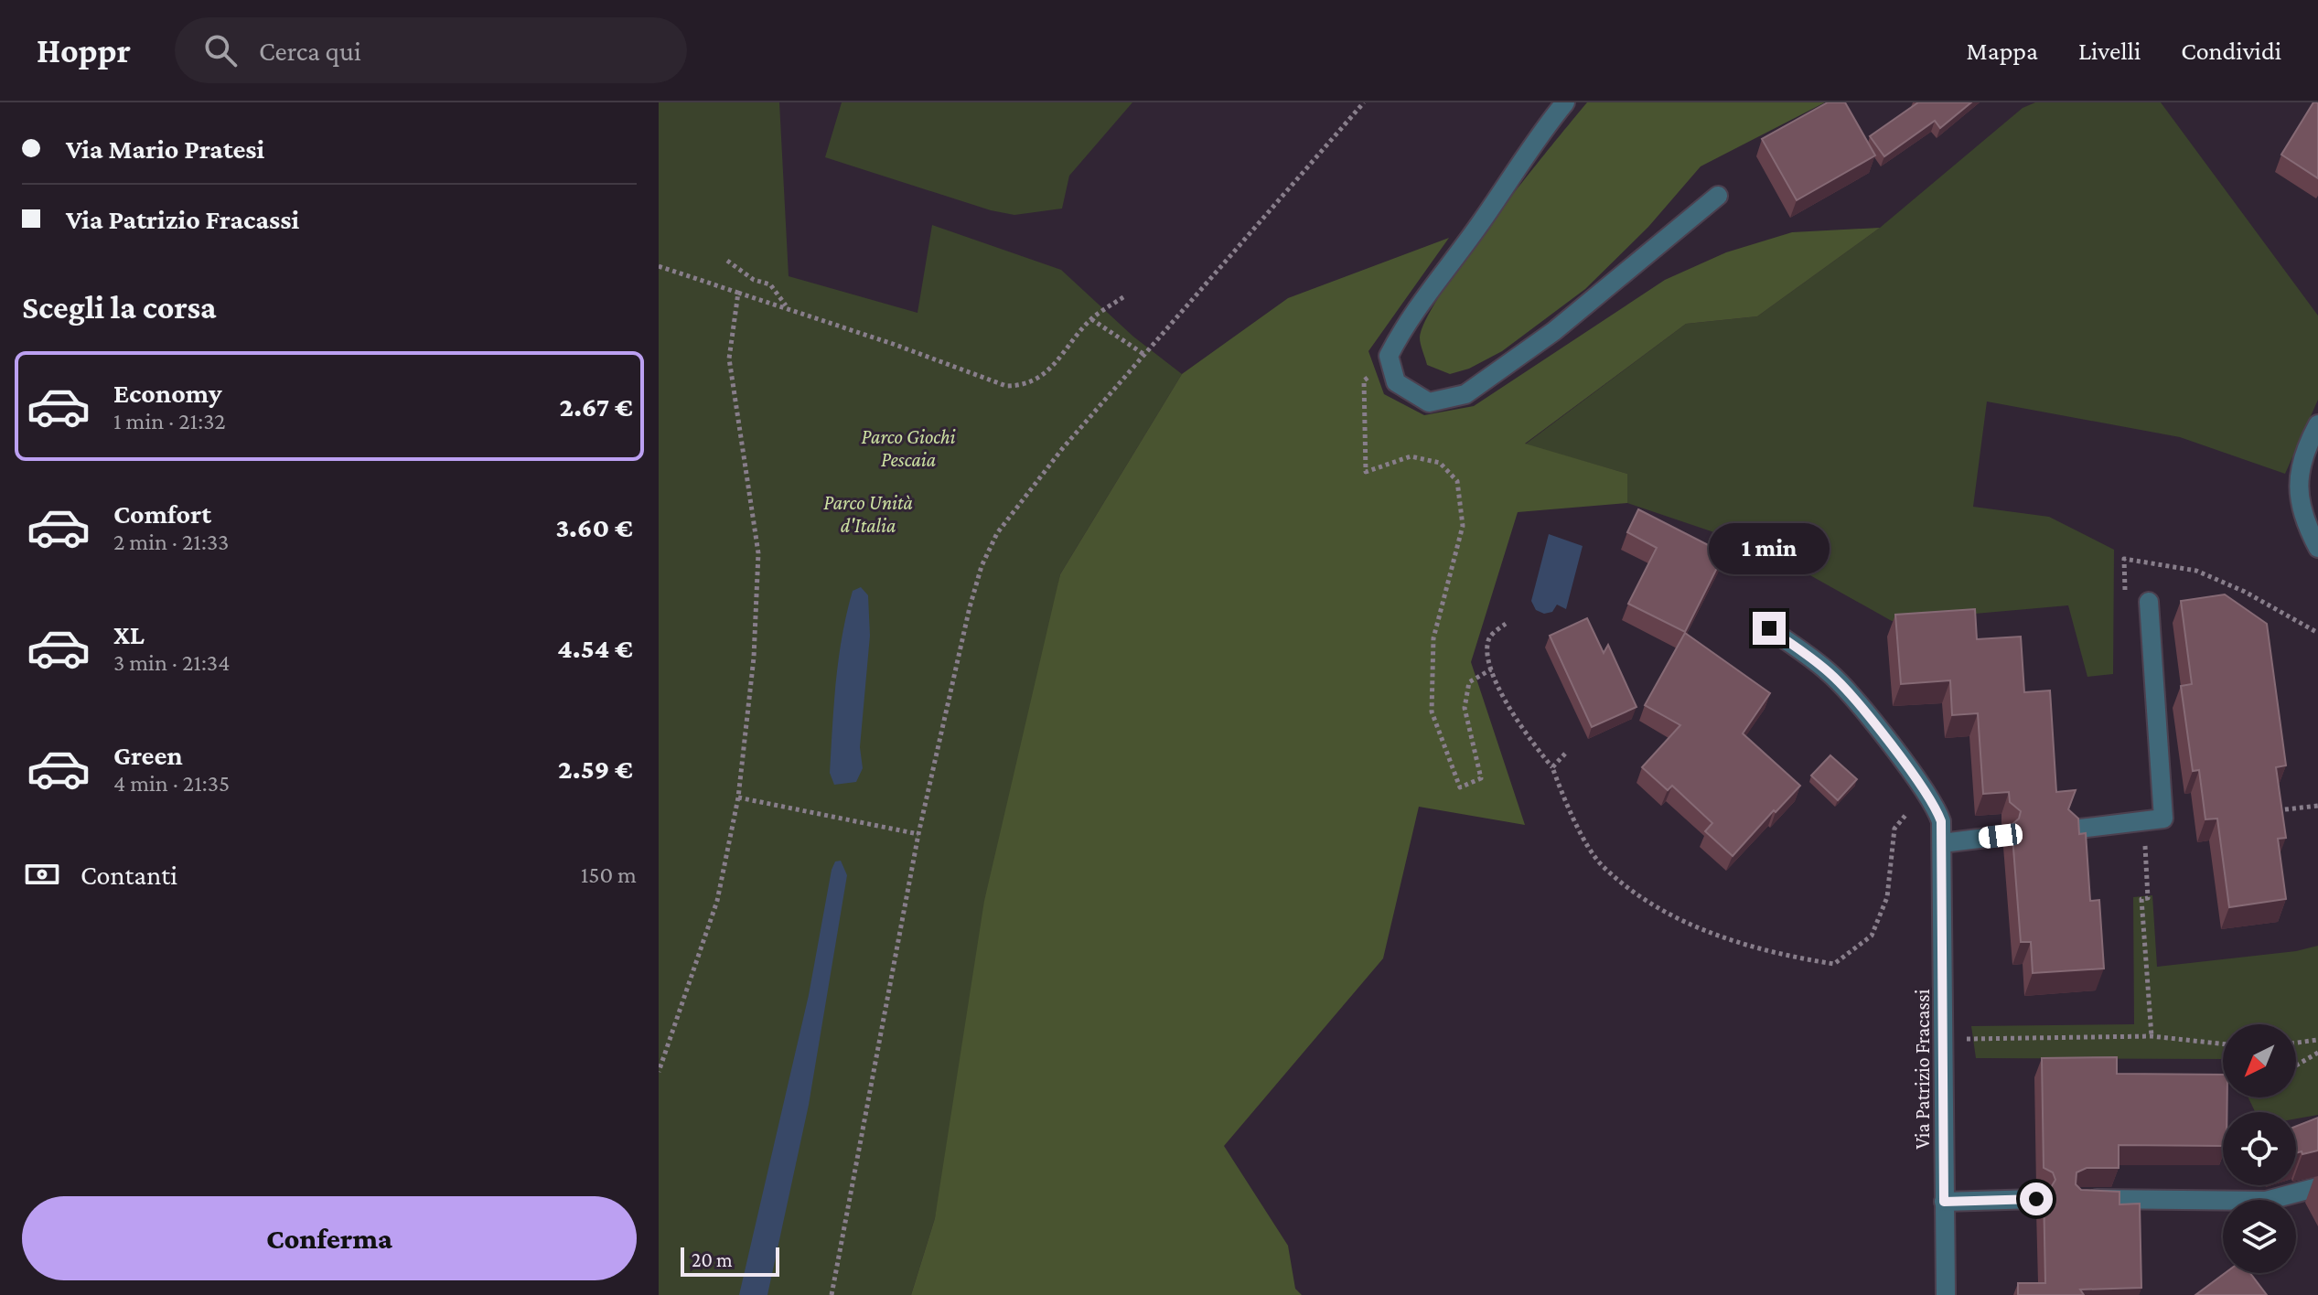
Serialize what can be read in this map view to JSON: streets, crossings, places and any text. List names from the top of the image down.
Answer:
{
  "streets": {
    "street": ["Via Patrizio Fracassi"]
  },
  "parks": ["Parco Giochi Pescaia", "Parco Unità d'Italia"],
  "scale_bar": "20 m",
  "north": "bottom left",
  "page": {
    "header": "Hoppr",
    "search": "Cerca qui",
    "nav": ["Mappa", "Livelli", "Condividi"],
    "banner": ["Via Mario Pratesi", "Via Patrizio Fracassi"],
    "heading": "Scegli la corsa",
    "list": [
      {
        "name": "Economy",
        "note": "1 min · 21:32",
        "value": "2.67 €"
      },
      {
        "name": "Comfort",
        "note": "2 min · 21:33",
        "value": "3.60 €"
      },
      {
        "name": "XL",
        "note": "3 min · 21:34",
        "value": "4.54 €"
      },
      {
        "name": "Green",
        "note": "4 min · 21:35",
        "value": "2.59 €"
      }
    ],
    "bubble": "1 min",
    "pay": ["Contanti", "150 m"],
    "buttons": "Conferma",
    "scale": "20 m"
  }
}
